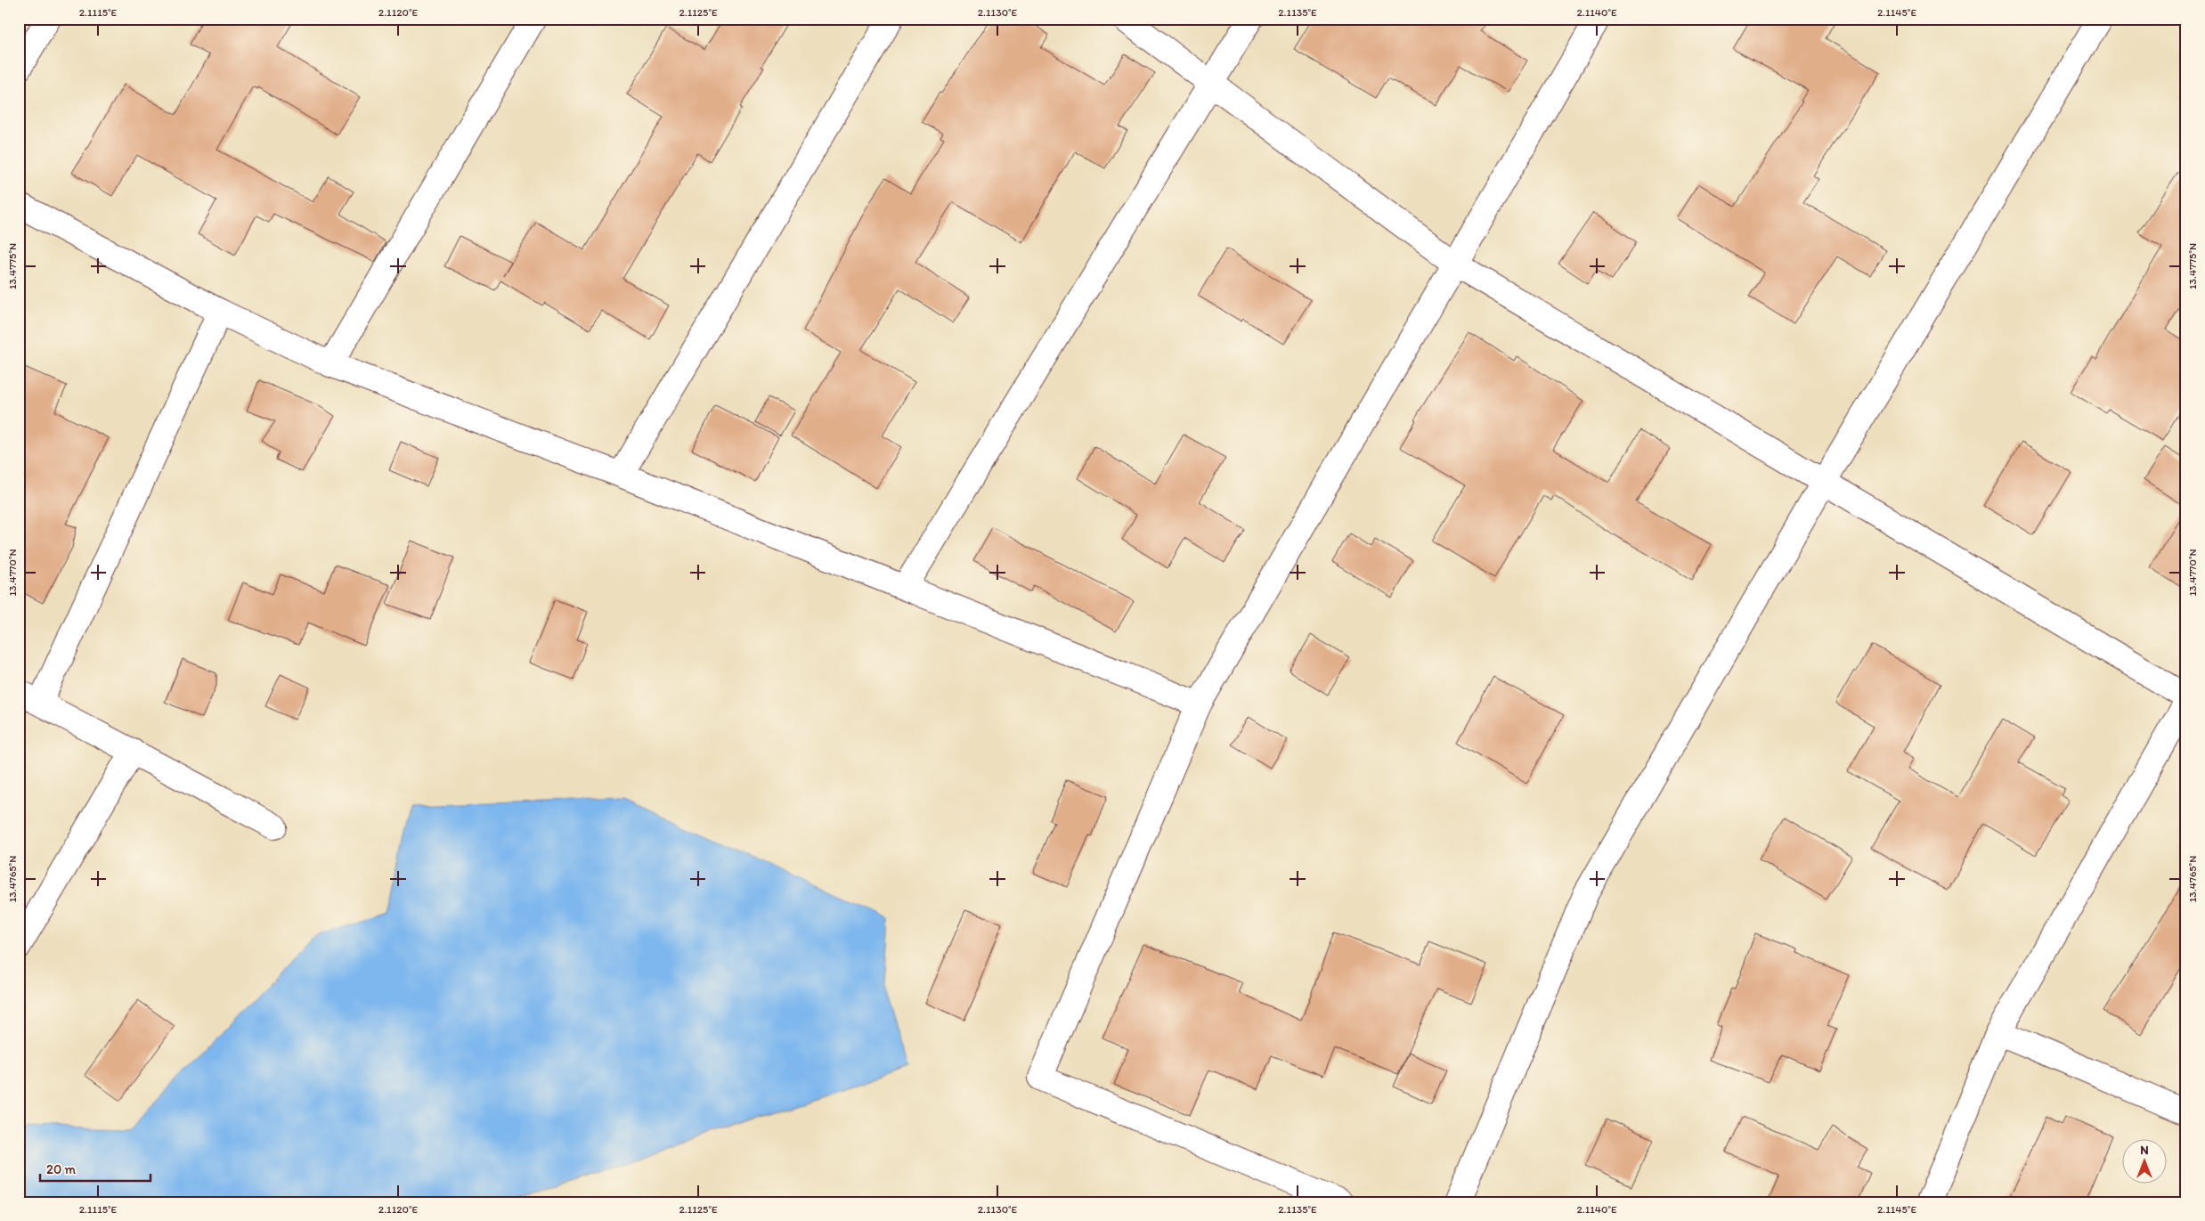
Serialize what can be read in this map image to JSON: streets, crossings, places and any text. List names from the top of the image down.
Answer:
{
  "scale_bar": "20 m",
  "north": "top",
  "coordinates": [
    "2.1115°E",
    "2.1120°E",
    "2.1125°E",
    "2.1130°E",
    "2.1135°E",
    "2.1140°E",
    "2.1145°E",
    "13.4775°N",
    "13.4770°N",
    "13.4765°N"
  ]
}
